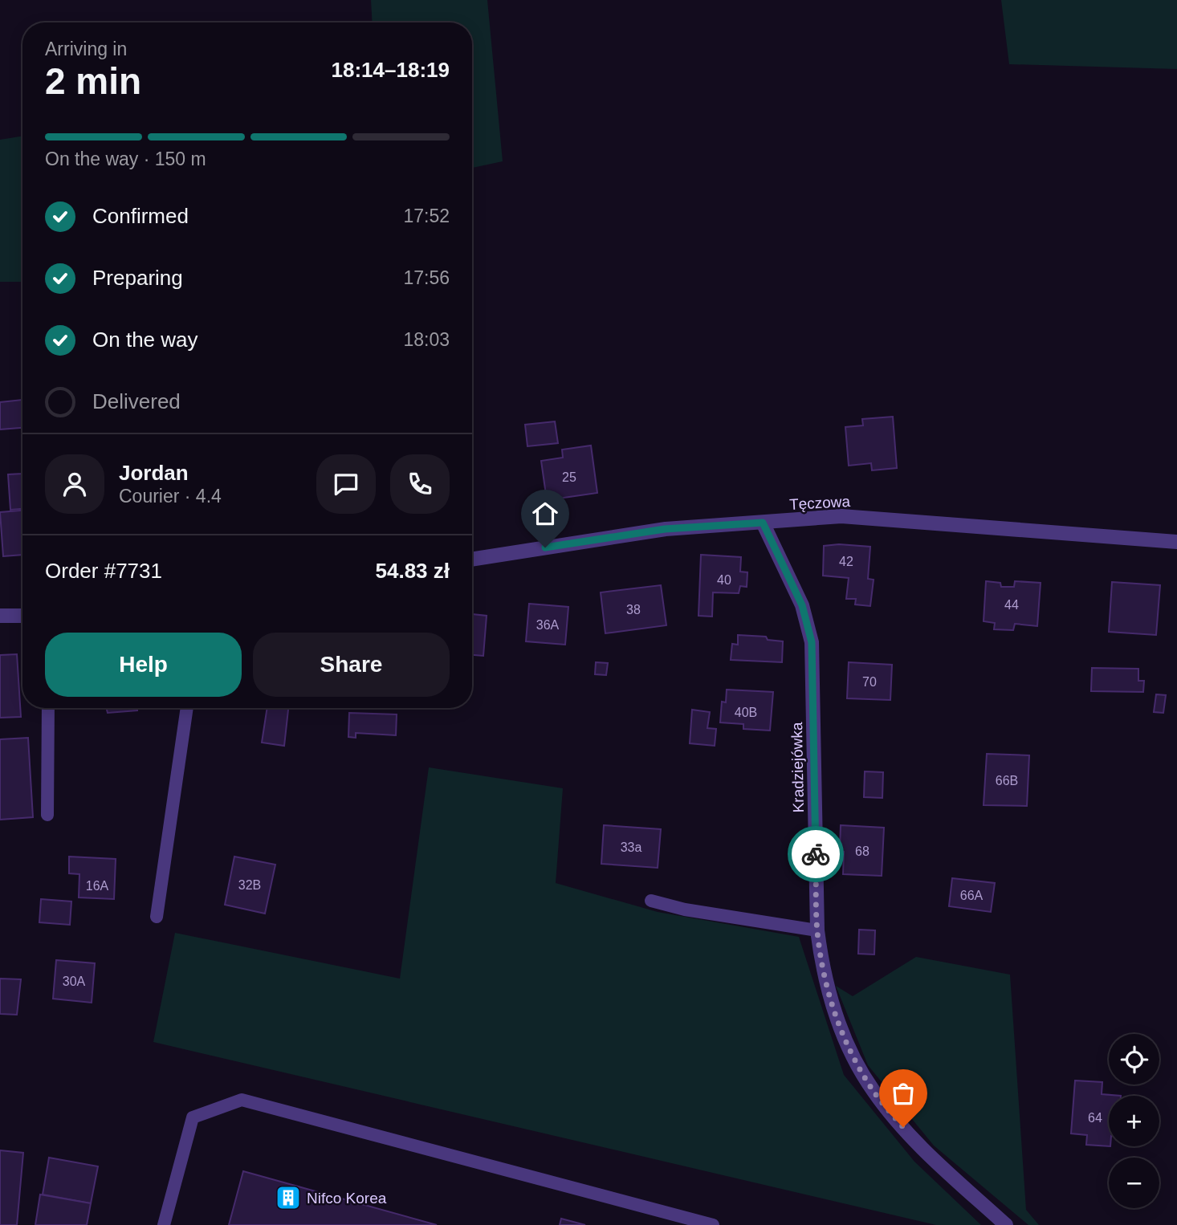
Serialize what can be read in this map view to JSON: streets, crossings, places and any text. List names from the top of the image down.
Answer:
{
  "streets": {
    "street": ["Tęczowa", "Kradziejówka"]
  },
  "crossings": [
    ["Tęczowa", "Kradziejówka"]
  ],
  "places": {
    "building": ["Nifco Korea"]
  },
  "house_numbers": [
    "25",
    "42",
    "40",
    "44",
    "38",
    "36A",
    "70",
    "40B",
    "66B",
    "33a",
    "68",
    "32B",
    "16A",
    "66A",
    "30A",
    "64"
  ],
  "page": {
    "heading": ["2 min", "Arriving in", "18:14–18:19"],
    "panel": [
      "Jordan",
      "Courier · 4.4",
      "Order #7731",
      "54.83 zł"
    ],
    "bar": "On the way · 150 m",
    "list": [
      ["Confirmed", "17:52"],
      ["Preparing", "17:56"],
      ["On the way", "18:03"],
      "Delivered"
    ],
    "buttons": ["Help", "Share"],
    "map_buttons": ["+", "−"]
  }
}
